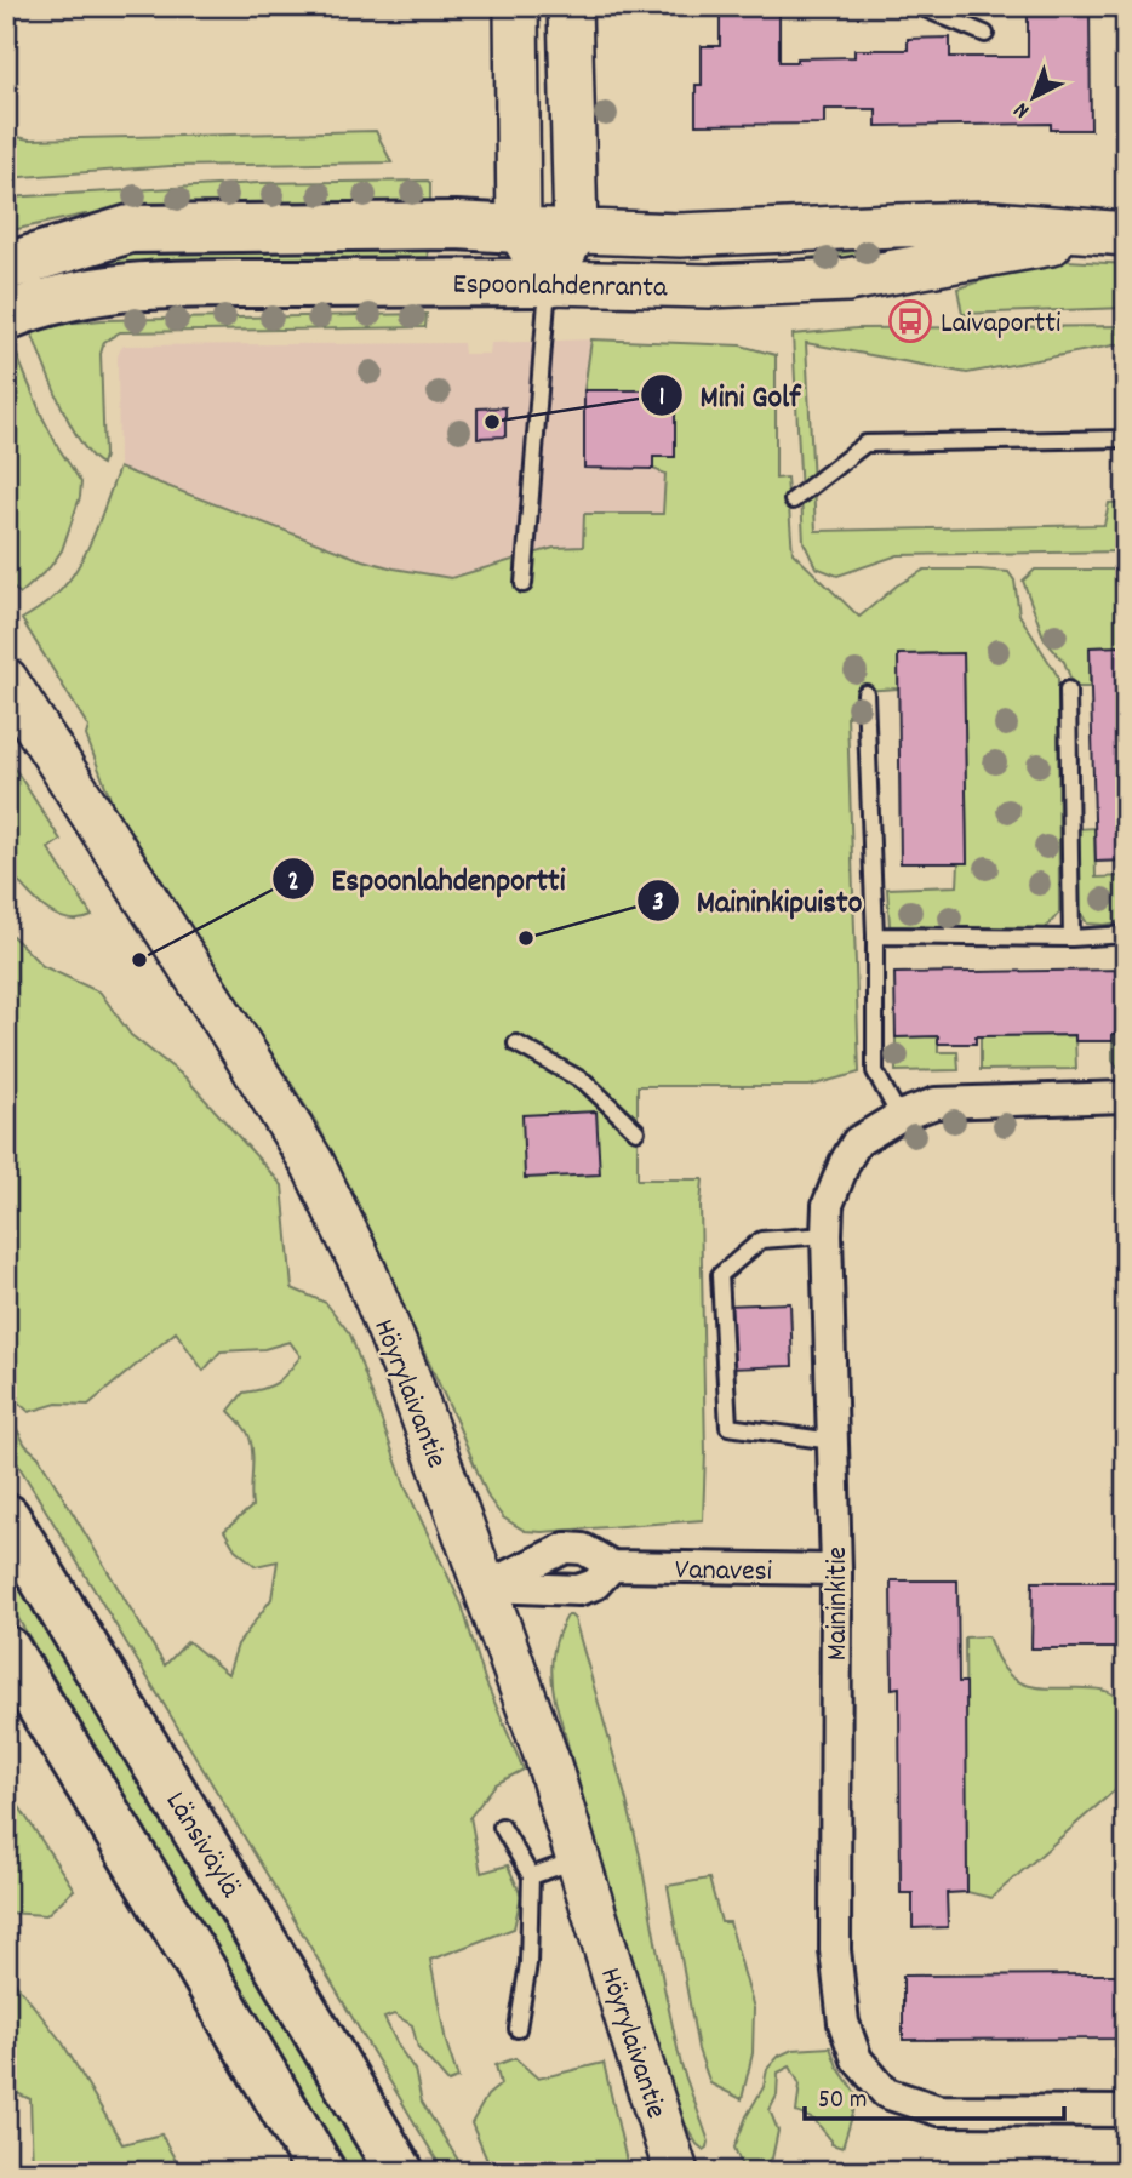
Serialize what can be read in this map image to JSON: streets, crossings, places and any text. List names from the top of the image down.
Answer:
{
  "streets": {
    "main road": ["Espoonlahdenranta", "Höyrylaivantie", "Länsiväylä"],
    "street": ["Vanavesi", "Maininkitie"]
  },
  "crossings": [
    ["Höyrylaivantie", "Vanavesi"],
    ["Vanavesi", "Maininkitie"]
  ],
  "places": {
    "bus stop": ["Laivaportti"],
    "other": ["Mini Golf", "Maininkipuisto", "Espoonlahdenportti"]
  },
  "scale_bar": "50 m",
  "north": "bottom left"
}
